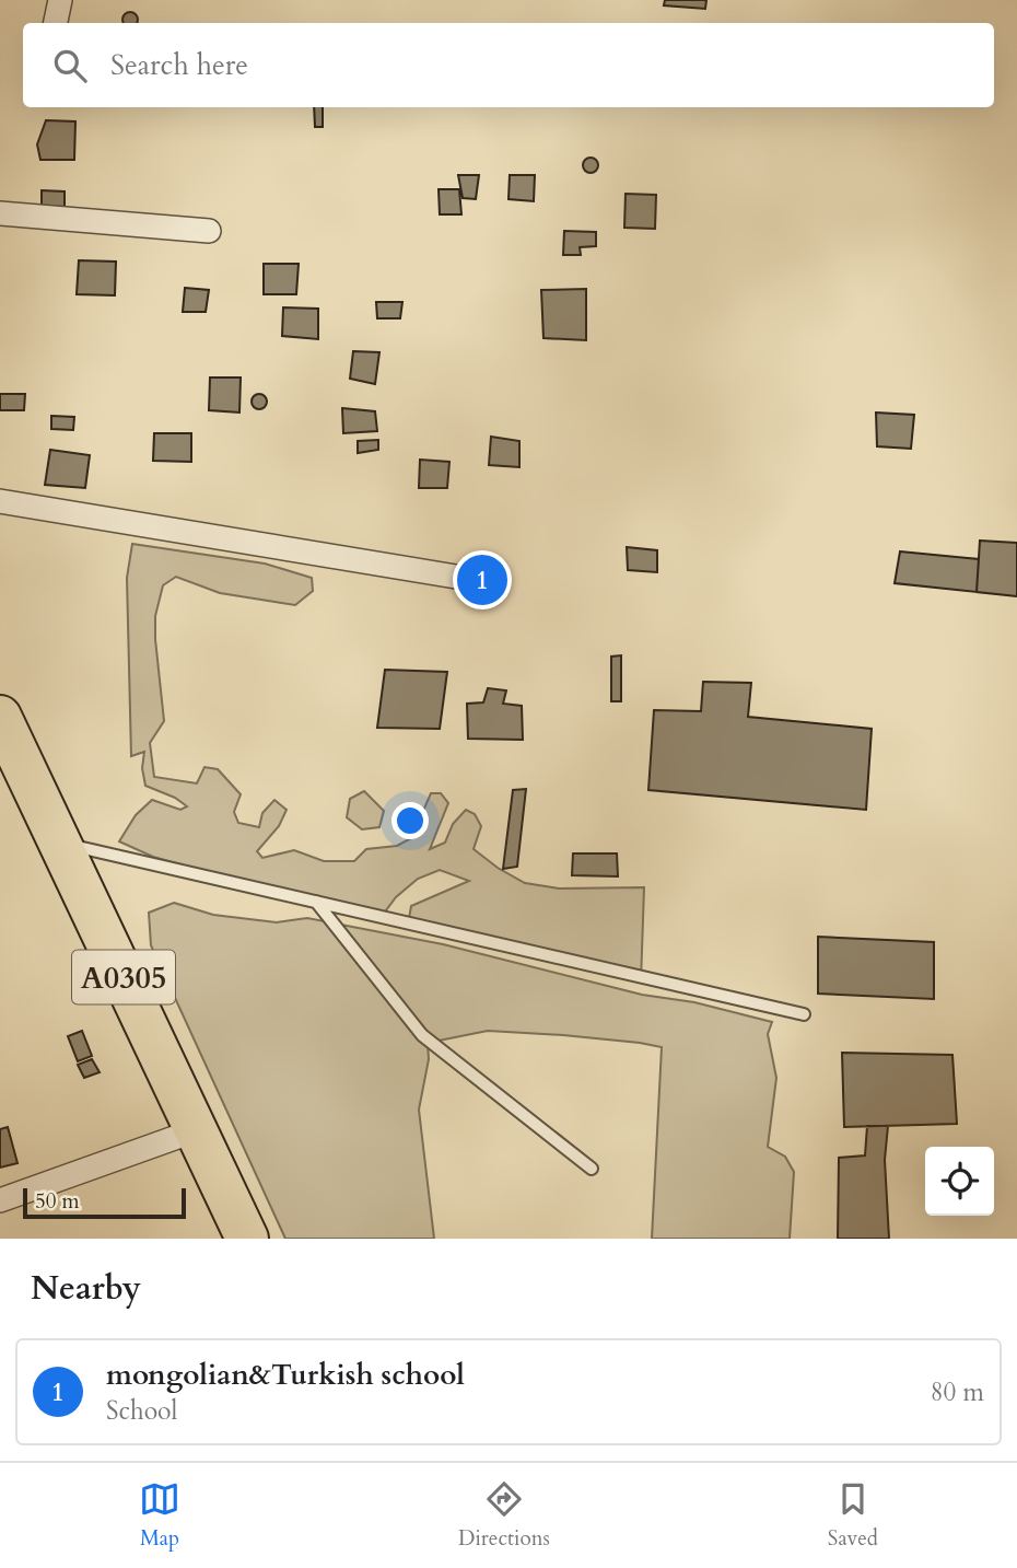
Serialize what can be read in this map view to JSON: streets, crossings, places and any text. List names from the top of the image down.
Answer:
{
  "streets": {
    "highway": ["A0305"]
  },
  "scale_bar": "50 m",
  "page": {
    "search": "Search here",
    "pins": "1",
    "scale": "50 m",
    "heading": "Nearby",
    "list": [
      {
        "mark": "1",
        "name": "mongolian&Turkish school",
        "note": "School",
        "value": "80 m"
      }
    ],
    "nav": ["Map", "Directions", "Saved"]
  }
}
